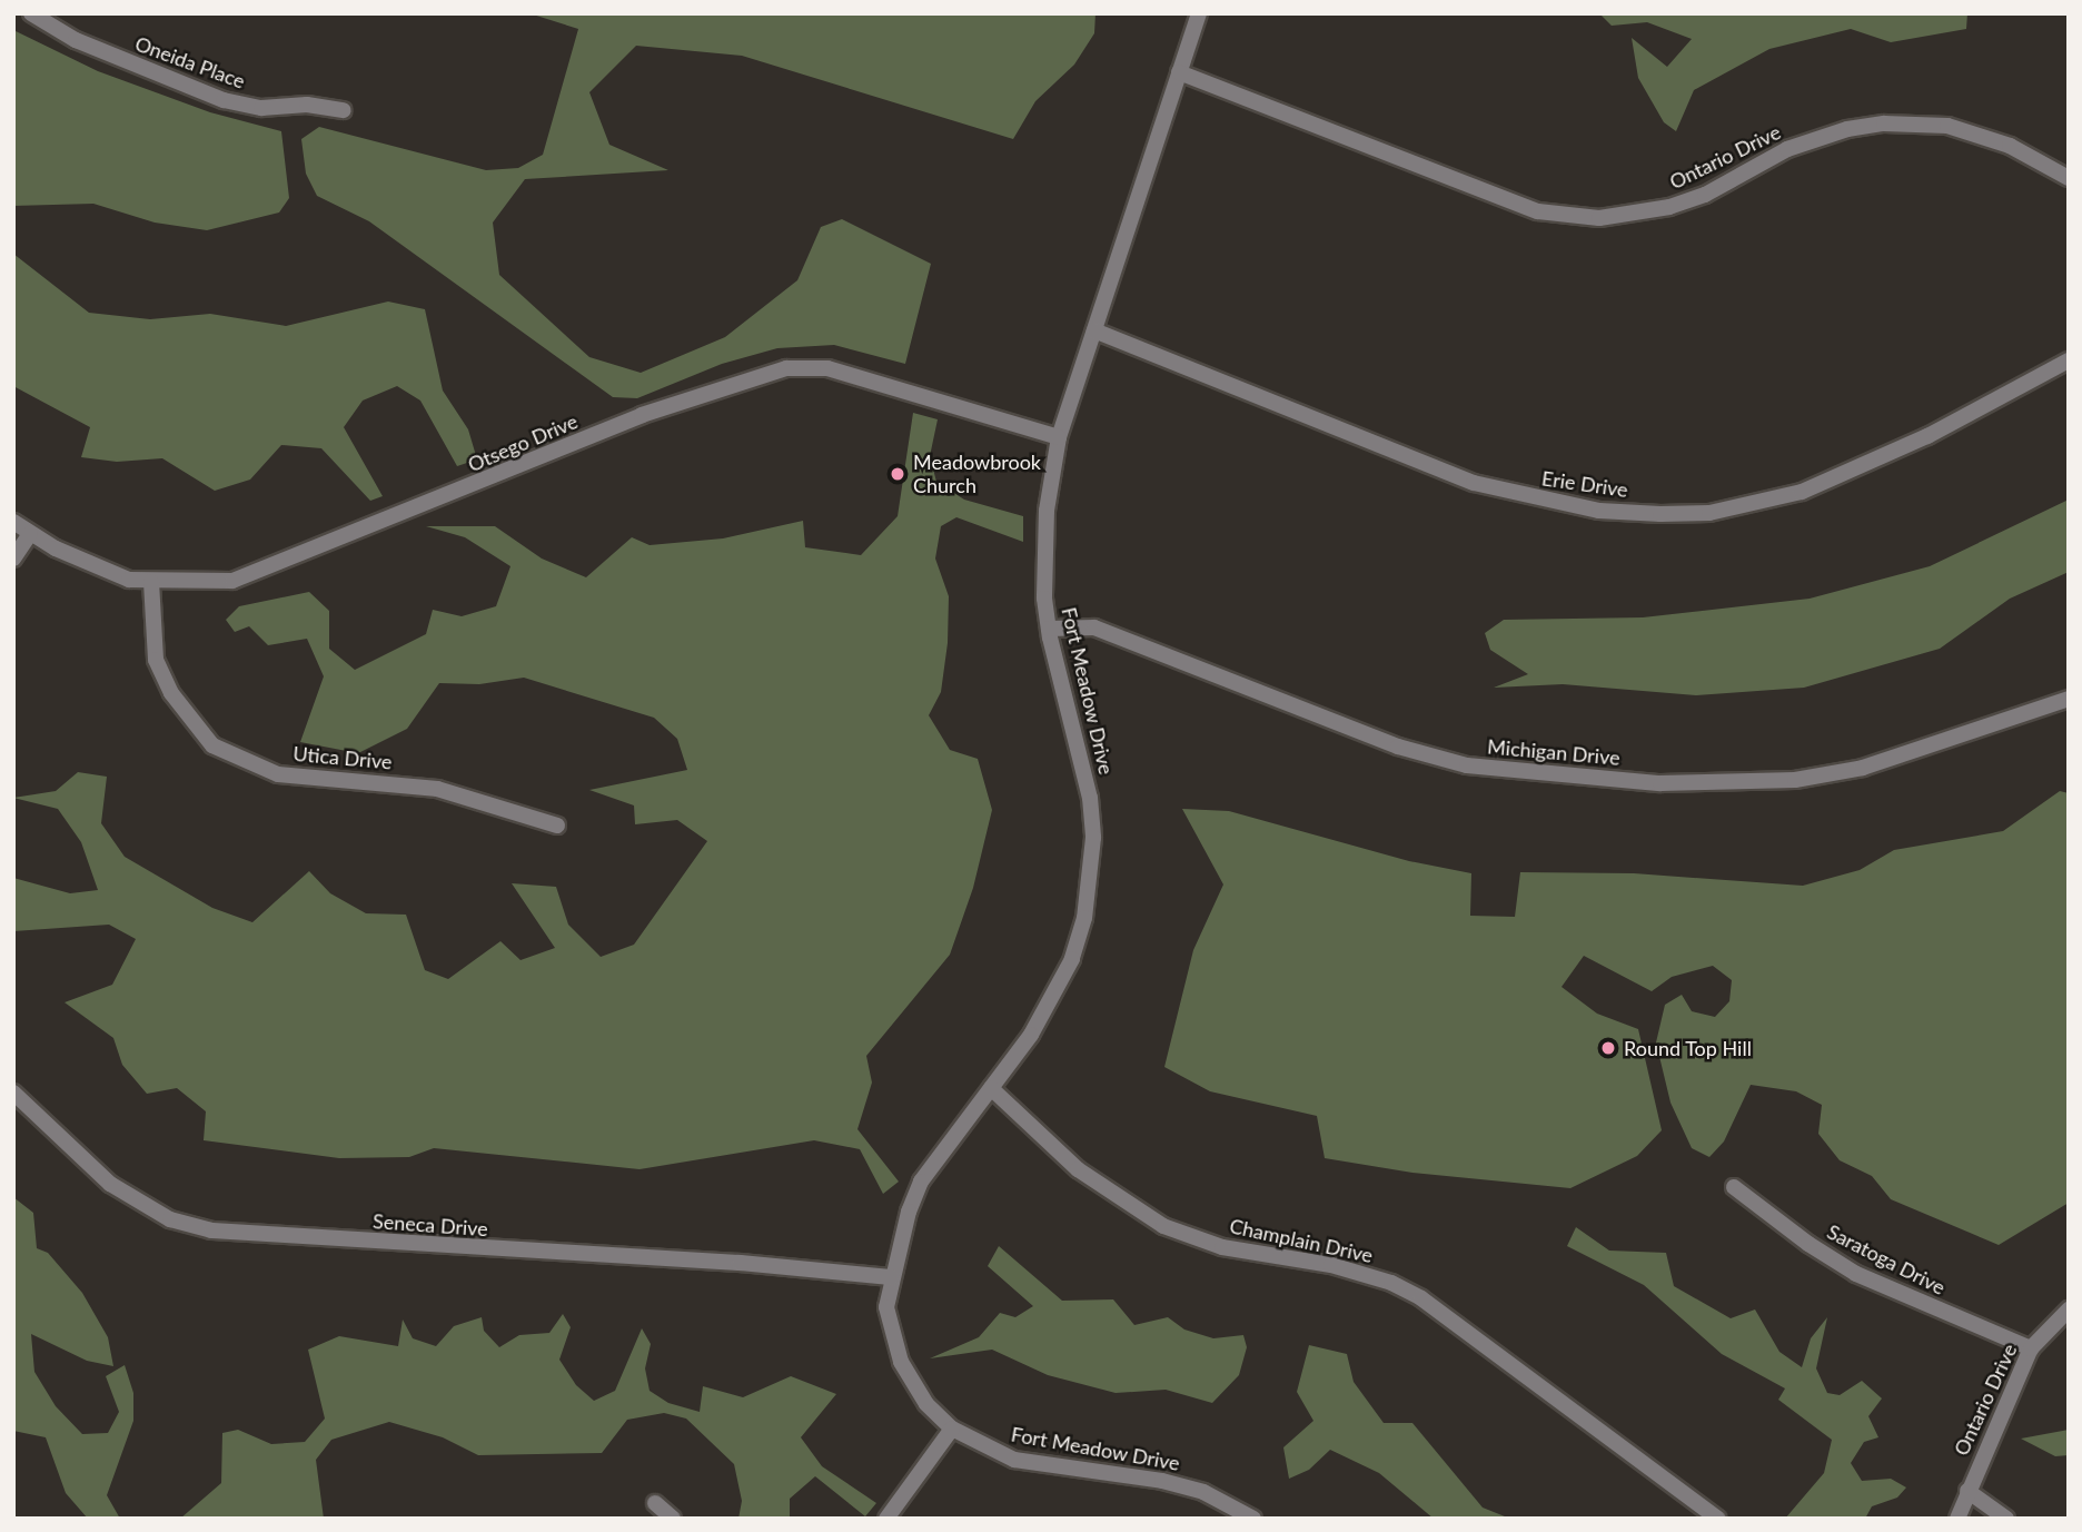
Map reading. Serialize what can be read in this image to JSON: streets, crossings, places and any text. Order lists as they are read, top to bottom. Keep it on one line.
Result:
{"streets":{"street":["Oneida Place","Ontario Drive","Otsego Drive","Erie Drive","Fort Meadow Drive","Michigan Drive","Utica Drive","Seneca Drive","Champlain Drive","Saratoga Drive"]},"crossings":[["Ontario Drive","Fort Meadow Drive"],["Ontario Drive","Saratoga Drive"],["Otsego Drive","Fort Meadow Drive"],["Otsego Drive","Utica Drive"],["Erie Drive","Fort Meadow Drive"],["Fort Meadow Drive","Michigan Drive"],["Fort Meadow Drive","Seneca Drive"],["Fort Meadow Drive","Champlain Drive"]],"places":["Meadowbrook Church","Round Top Hill"]}
